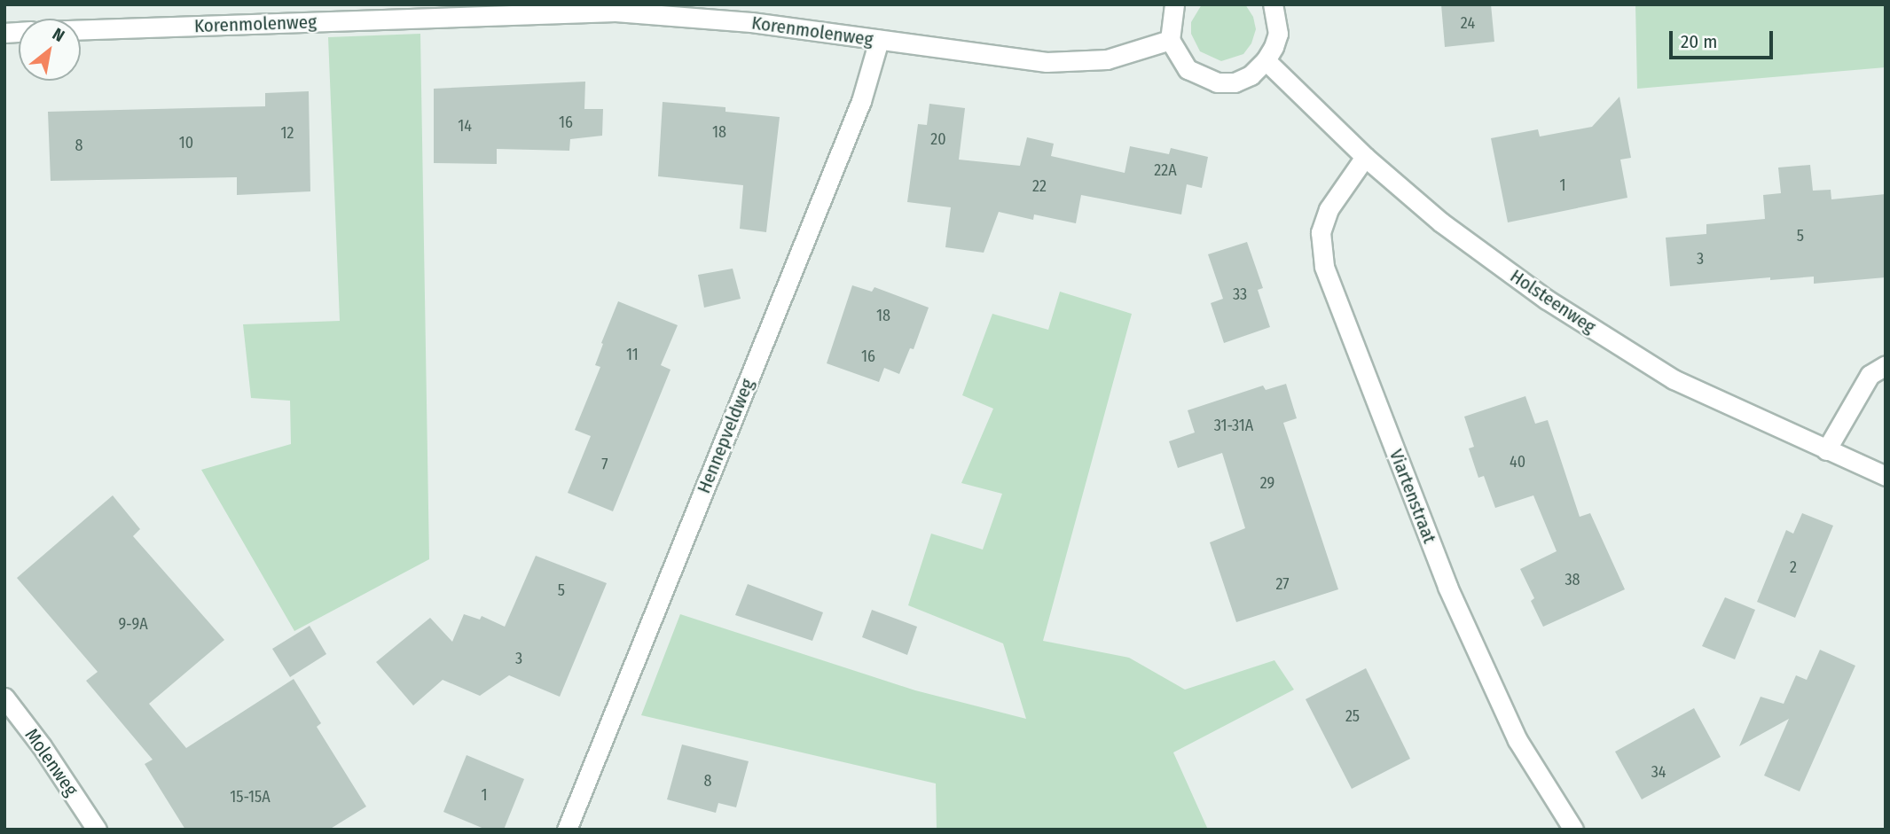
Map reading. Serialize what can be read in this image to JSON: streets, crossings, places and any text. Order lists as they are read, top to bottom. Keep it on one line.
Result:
{"streets":{"street":["Korenmolenweg","Holsteenweg","Hennepveldweg","Viartenstraat","Molenweg"]},"crossings":[["Korenmolenweg","Hennepveldweg"],["Holsteenweg","Viartenstraat"]],"house_numbers":["24","16","14","18","12","20","10","8","22A","1","22","5","3","33","18","11","16","31-31A","40","7","29","2","38","27","5","9-9A","3","25","34","8","1","15-15A"],"scale_bar":"20 m","north":"top right"}
